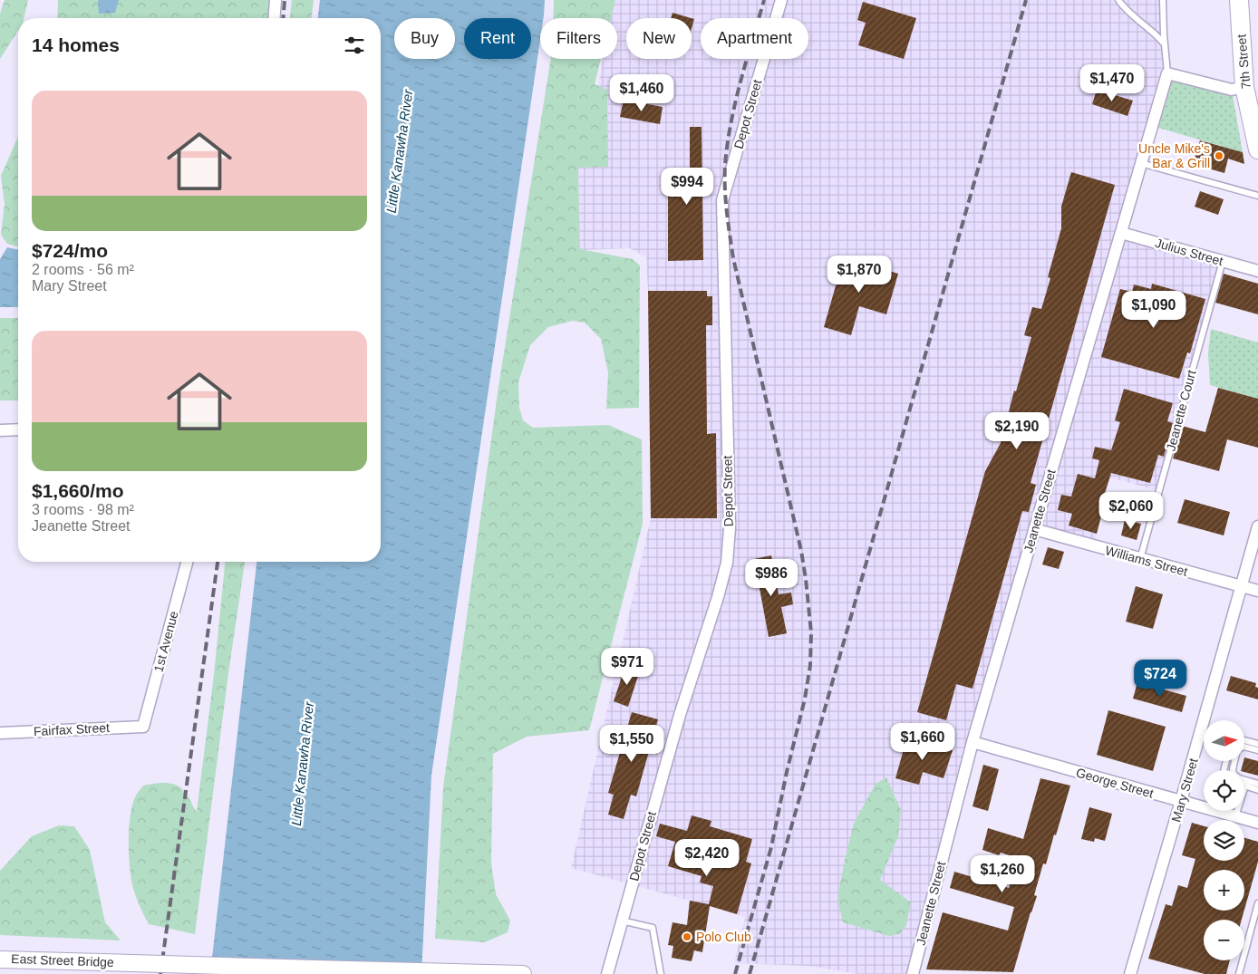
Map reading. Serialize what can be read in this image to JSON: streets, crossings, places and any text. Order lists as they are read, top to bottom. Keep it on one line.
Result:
{"streets":{"main road":["7th Street","East Street Bridge"],"street":["Depot Street","Julius Street","Jeanette Street","Williams Street","1st Avenue","Fairfax Street","George Street","Mary Street"],"lane":["Jeanette Court"]},"crossings":[["Julius Street","Jeanette Court"],["Julius Street","Jeanette Street"],["Jeanette Court","Williams Street"],["Jeanette Street","Williams Street"],["Jeanette Street","George Street"],["Williams Street","Mary Street"],["1st Avenue","Fairfax Street"],["George Street","Mary Street"]],"water":["Little Kanawha River"],"places":["Uncle Mike's Bar & Grill","Polo Club"],"north":"right","page":{"chip":["Buy","Rent","Filters","New","Apartment"],"heading":"14 homes","price":["$1,470","$1,460","$994","$1,870","$1,090","$2,190","$2,060","$986","$971","$724","$1,660","$1,550","$2,420","$1,260"],"list":[{"name":"$724/mo","note":"2 rooms · 56 m² · Mary Street"},{"name":"$1,660/mo","note":"3 rooms · 98 m² · Jeanette Street"}],"map_buttons":["+","−"]}}
